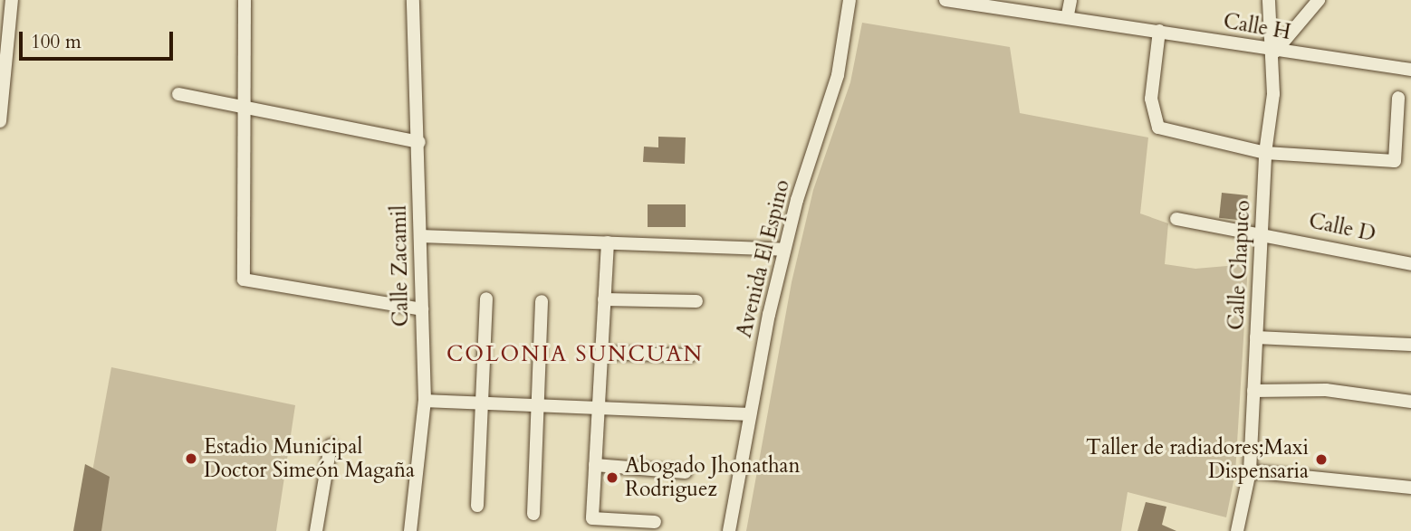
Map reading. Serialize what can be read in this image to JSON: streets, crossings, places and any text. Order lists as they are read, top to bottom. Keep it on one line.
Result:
{"streets":{"street":["Calle H","Calle D","Avenida El Espino","Calle Chapuco","Calle Zacamil"]},"crossings":[["Calle H","Calle Chapuco"],["Calle D","Calle Chapuco"]],"districts":["COLONIA SUNCUAN"],"places":["Estadio Municipal Doctor Simeón Magaña","Taller de radiadores;Maxi Dispensaria","Abogado Jhonathan Rodriguez"],"scale_bar":"100 m"}
